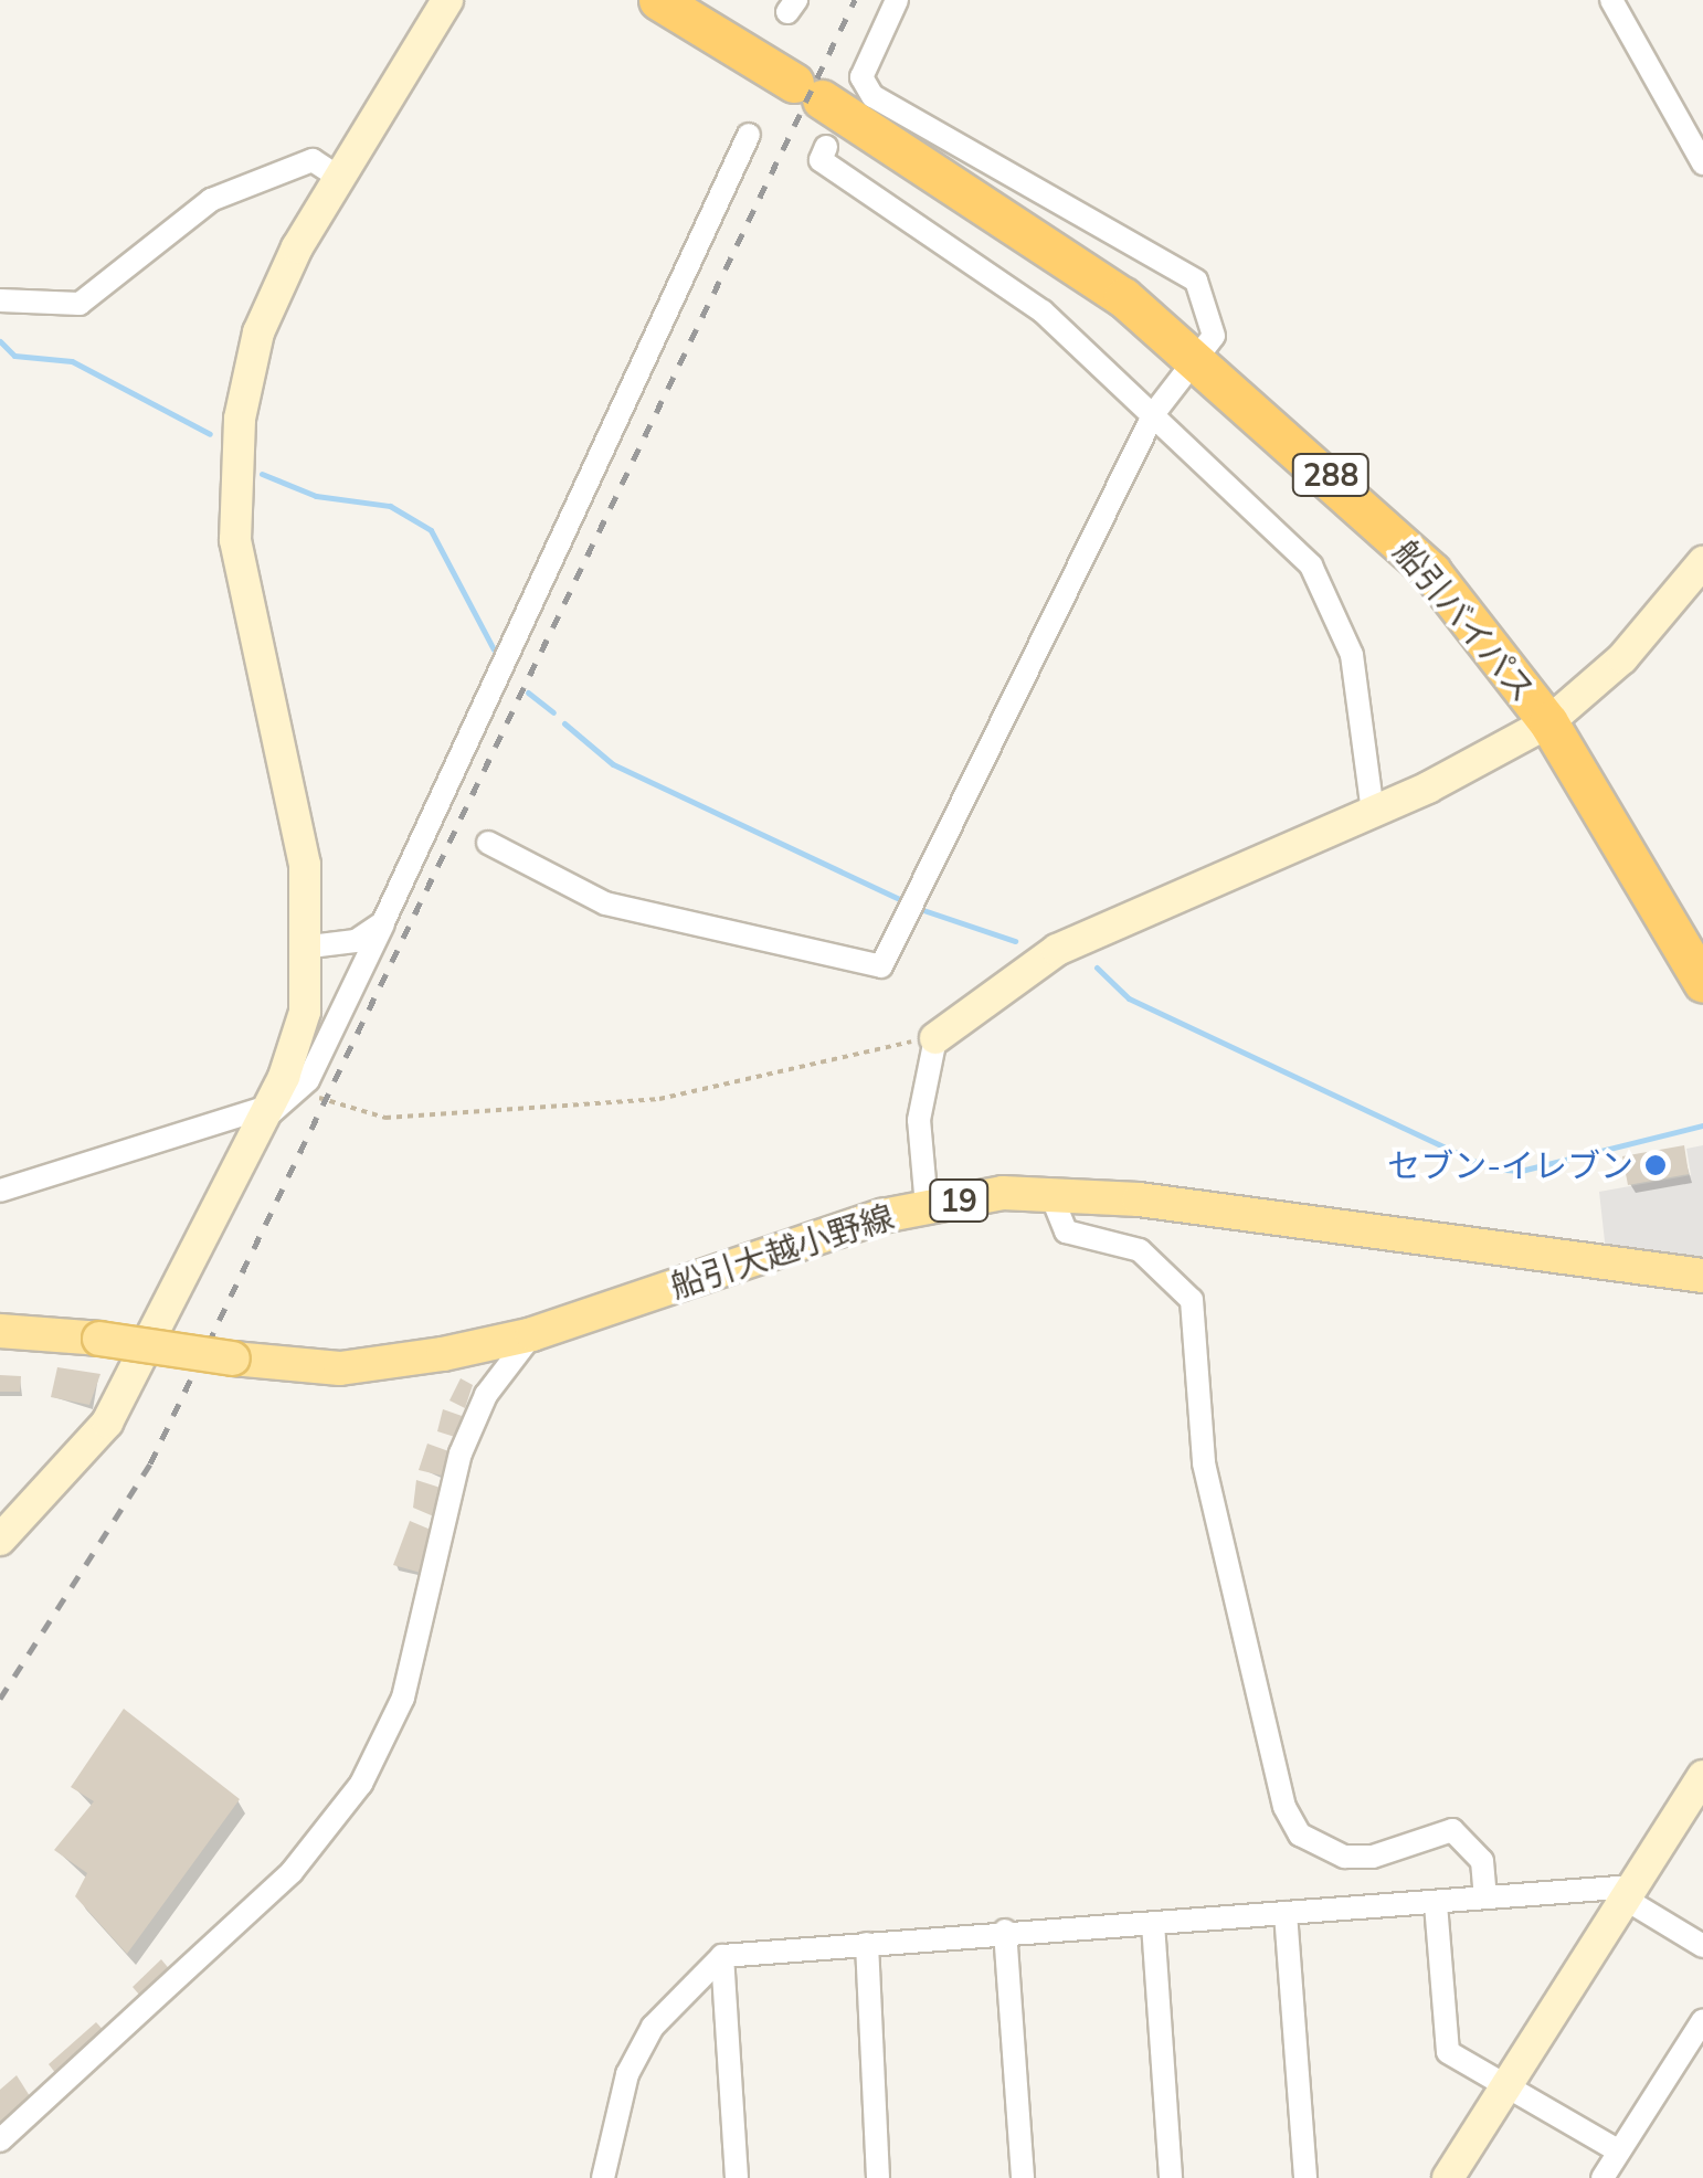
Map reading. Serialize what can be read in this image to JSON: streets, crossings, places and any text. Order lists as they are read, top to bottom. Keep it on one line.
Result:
{"streets":{"highway":["288","船引バイパス"],"main road":["19","船引大越小野線"]},"places":["セブン-イレブン"]}
